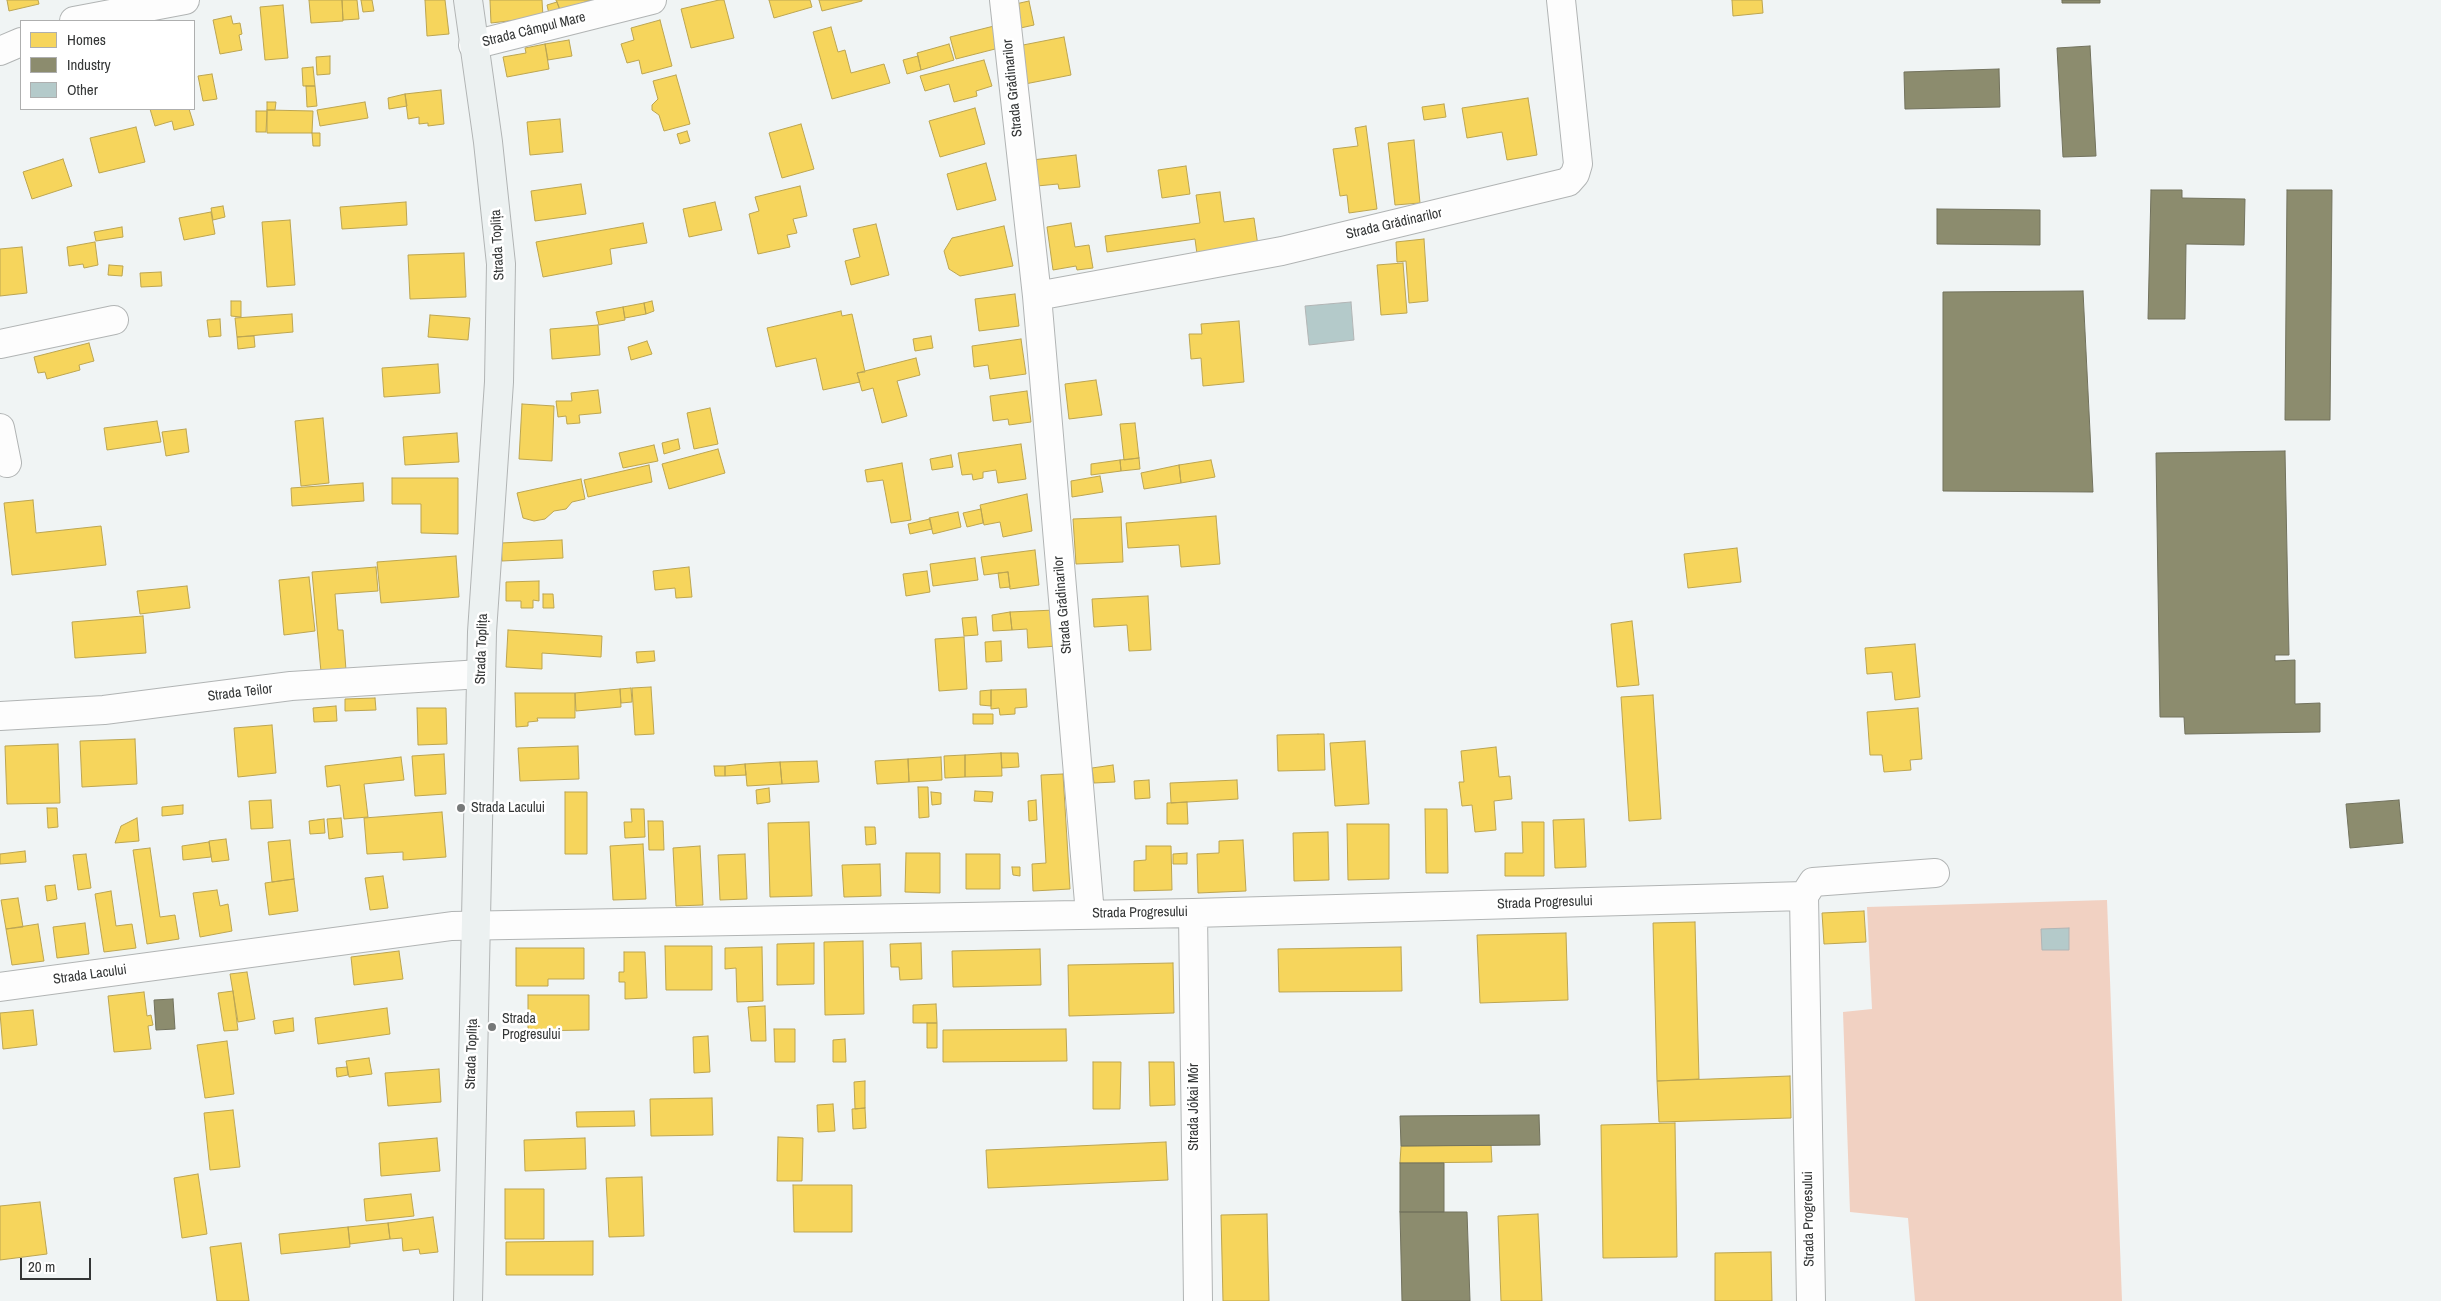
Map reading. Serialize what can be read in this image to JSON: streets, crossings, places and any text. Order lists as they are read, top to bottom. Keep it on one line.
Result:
{"streets":{"main road":["Strada Toplița"],"street":["Strada Câmpul Mare","Strada Grădinarilor","Strada Teilor","Strada Progresului","Strada Lacului","Strada Jókai Mór"]},"crossings":[["Strada Câmpul Mare","Strada Toplița"],["Strada Grădinarilor","Strada Progresului"],["Strada Toplița","Strada Teilor"],["Strada Toplița","Strada Progresului"],["Strada Toplița","Strada Lacului"],["Strada Progresului","Strada Lacului"],["Strada Progresului","Strada Jókai Mór"]],"places":["Strada Lacului","Strada Progresului"],"legend":["Homes","Industry","Other"],"scale_bar":"20 m"}
